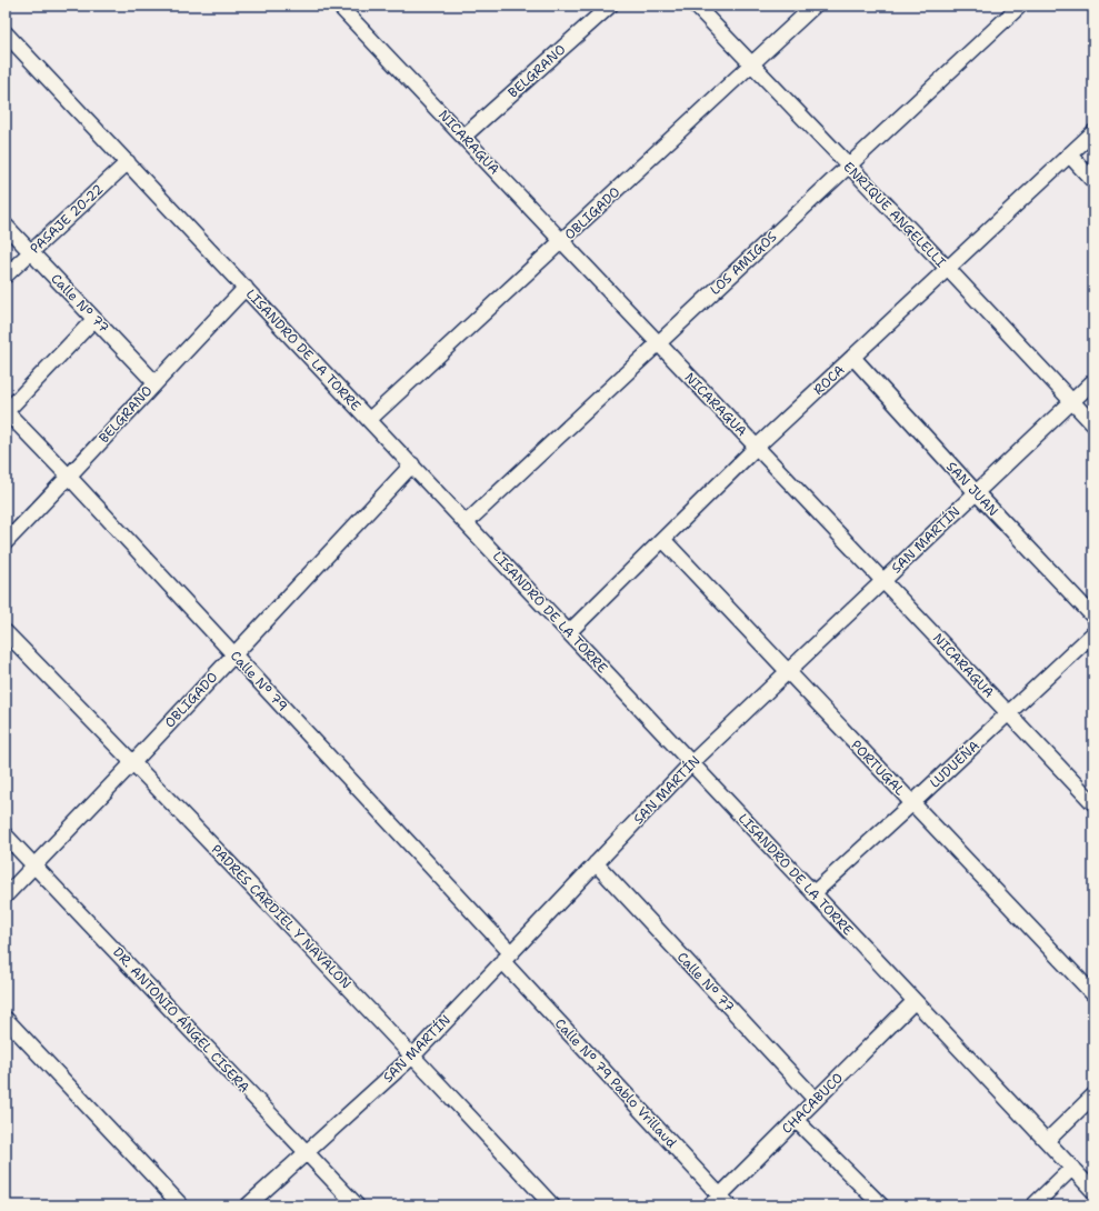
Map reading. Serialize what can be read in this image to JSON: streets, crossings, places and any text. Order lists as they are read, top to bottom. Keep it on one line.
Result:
{"streets":{"street":["BELGRANO","NICARAGUA","OBLIGADO","ENRIQUE ANGELELLI","PASAJE 20-22","LOS AMIGOS","Calle Nº 77","LISANDRO DE LA TORRE","ROCA","SAN JUAN","SAN MARTÍN","Calle Nº 79","LUDUEÑA","PORTUGAL","PADRES CARDIEL Y NAVALON","DR. ANTONIO ÁNGEL CISERA","Calle Nº 79 Pablo Vrillaud","CHACABUCO"]},"crossings":[["BELGRANO","NICARAGUA"],["BELGRANO","Calle Nº 77"],["BELGRANO","LISANDRO DE LA TORRE"],["BELGRANO","Calle Nº 79"],["NICARAGUA","OBLIGADO"],["NICARAGUA","LOS AMIGOS"],["NICARAGUA","ROCA"],["NICARAGUA","SAN MARTÍN"],["NICARAGUA","LUDUEÑA"],["OBLIGADO","ENRIQUE ANGELELLI"],["OBLIGADO","LISANDRO DE LA TORRE"],["OBLIGADO","Calle Nº 79"],["OBLIGADO","PADRES CARDIEL Y NAVALON"],["OBLIGADO","DR. ANTONIO ÁNGEL CISERA"],["ENRIQUE ANGELELLI","LOS AMIGOS"],["ENRIQUE ANGELELLI","ROCA"],["ENRIQUE ANGELELLI","SAN MARTÍN"],["PASAJE 20-22","Calle Nº 77"],["PASAJE 20-22","LISANDRO DE LA TORRE"],["LOS AMIGOS","LISANDRO DE LA TORRE"],["Calle Nº 77","SAN MARTÍN"],["Calle Nº 77","CHACABUCO"],["LISANDRO DE LA TORRE","ROCA"],["LISANDRO DE LA TORRE","SAN MARTÍN"],["LISANDRO DE LA TORRE","LUDUEÑA"],["LISANDRO DE LA TORRE","CHACABUCO"],["ROCA","SAN JUAN"],["ROCA","PORTUGAL"],["SAN JUAN","SAN MARTÍN"],["SAN MARTÍN","Calle Nº 79"],["SAN MARTÍN","PORTUGAL"],["SAN MARTÍN","PADRES CARDIEL Y NAVALON"],["SAN MARTÍN","DR. ANTONIO ÁNGEL CISERA"],["SAN MARTÍN","Calle Nº 79 Pablo Vrillaud"],["Calle Nº 79","Calle Nº 79 Pablo Vrillaud"],["LUDUEÑA","PORTUGAL"],["Calle Nº 79 Pablo Vrillaud","CHACABUCO"]]}
